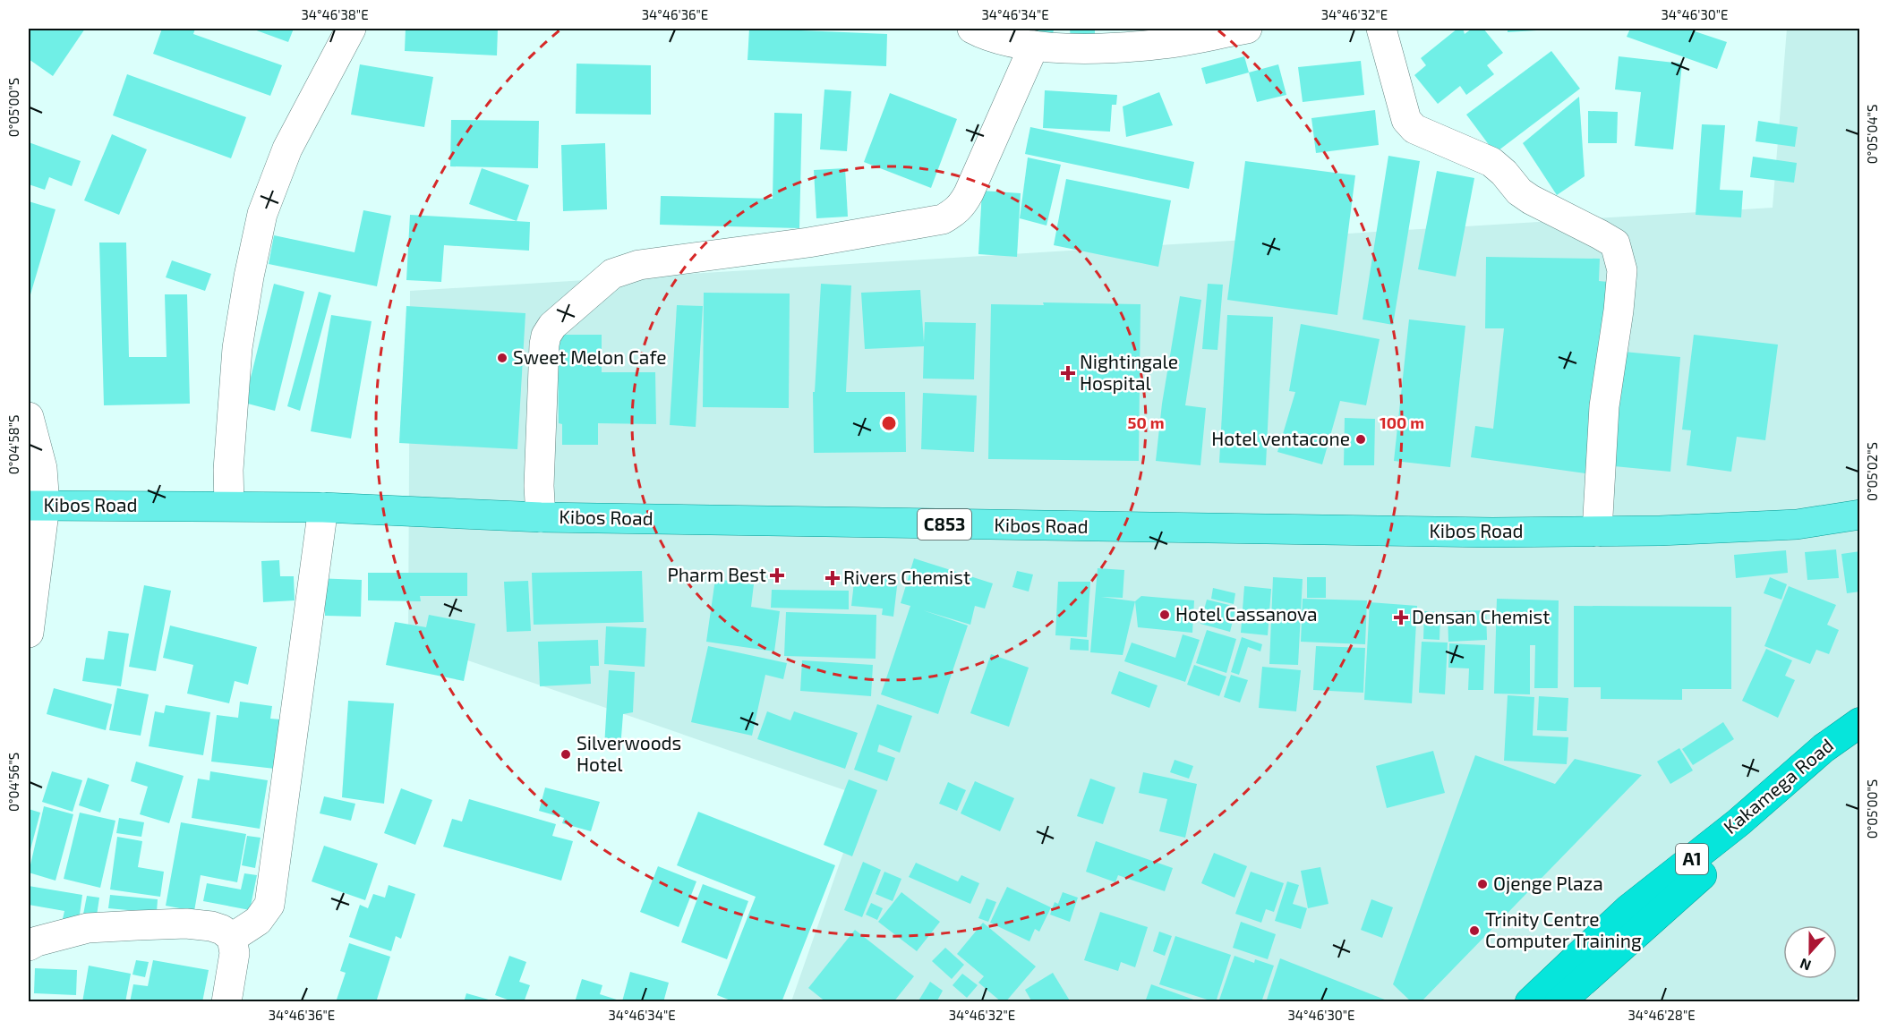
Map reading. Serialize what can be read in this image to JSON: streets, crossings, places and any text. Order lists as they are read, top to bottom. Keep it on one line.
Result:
{"streets":{"highway":["Kakamega Road","A1"],"main road":["Kibos Road","C853"]},"places":{"other":["Sweet Melon Cafe","Hotel ventacone","Hotel Cassanova","Silverwoods Hotel","Ojenge Plaza","Trinity Centre Computer Training"],"health":["Nightingale Hospital","Pharm Best","Rivers Chemist","Densan Chemist"]},"north":"bottom","coordinates":["34°46'38\"E","34°46'36\"E","34°46'34\"E","34°46'32\"E","34°46'30\"E","0°05'00\"S","0°05'04\"S","0°04'58\"S","0°05'02\"S","0°04'56\"S","34°46'28\"E"],"rings":["50 m","100 m"]}
